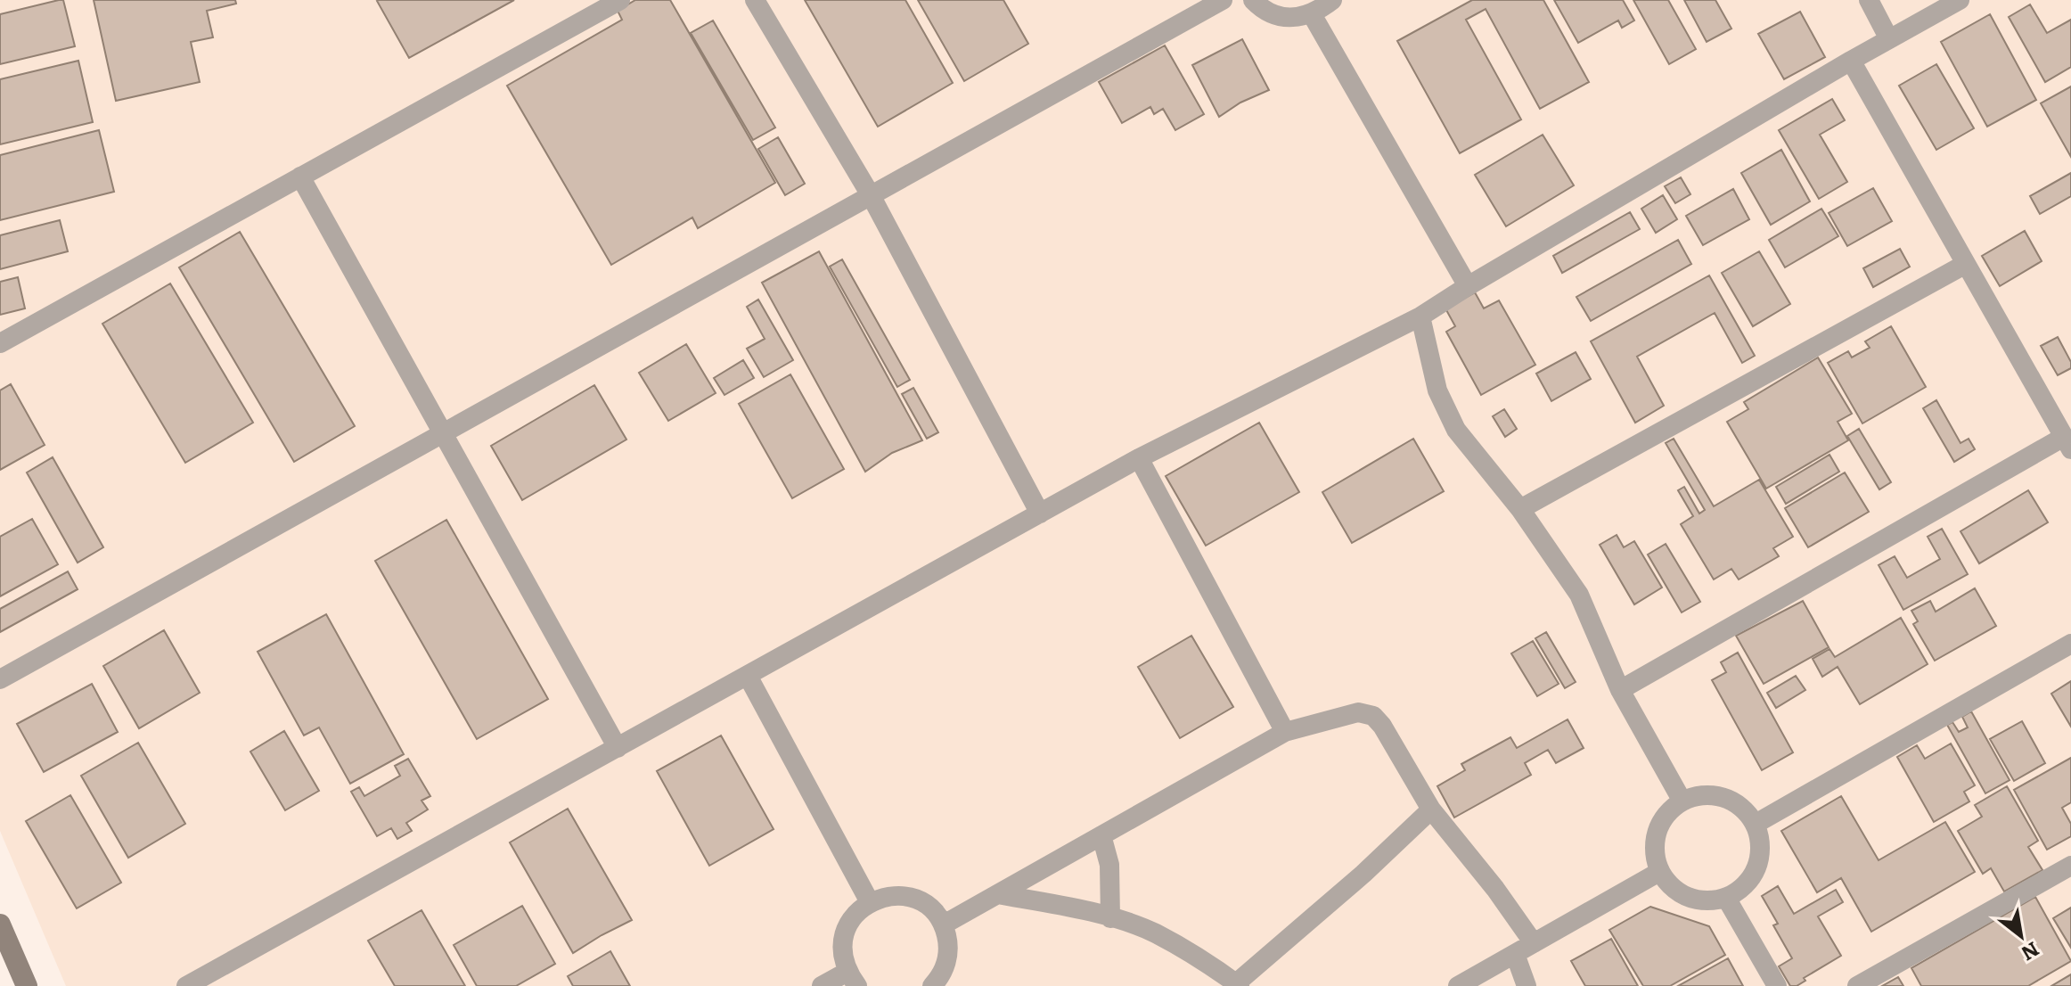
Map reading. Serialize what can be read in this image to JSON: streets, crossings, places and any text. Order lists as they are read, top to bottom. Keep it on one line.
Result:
{"north":"bottom right"}
